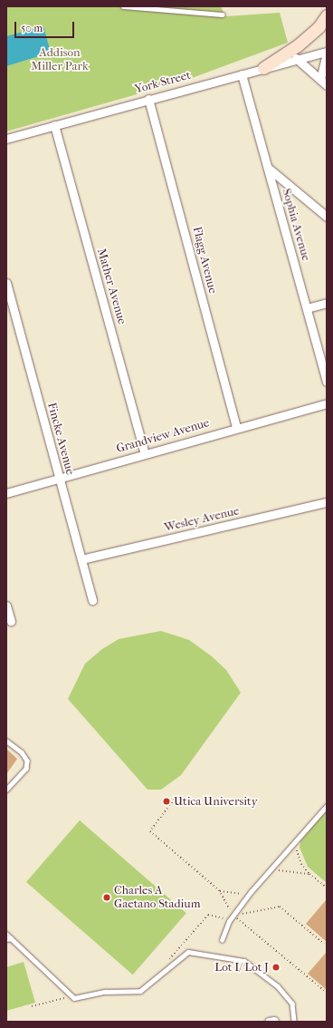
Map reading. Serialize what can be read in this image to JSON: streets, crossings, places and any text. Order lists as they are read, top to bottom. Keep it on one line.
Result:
{"streets":{"street":["York Street","Sophia Avenue","Flagg Avenue","Mather Avenue","Grandview Avenue","Fincke Avenue","Wesley Avenue"]},"crossings":[["York Street","Sophia Avenue"],["York Street","Flagg Avenue"],["York Street","Mather Avenue"],["Flagg Avenue","Grandview Avenue"],["Mather Avenue","Grandview Avenue"],["Grandview Avenue","Fincke Avenue"],["Fincke Avenue","Wesley Avenue"]],"parks":["Addison Miller Park"],"places":["Utica University","Charles A Gaetano Stadium","Lot I/ Lot J"],"scale_bar":"50 m"}
